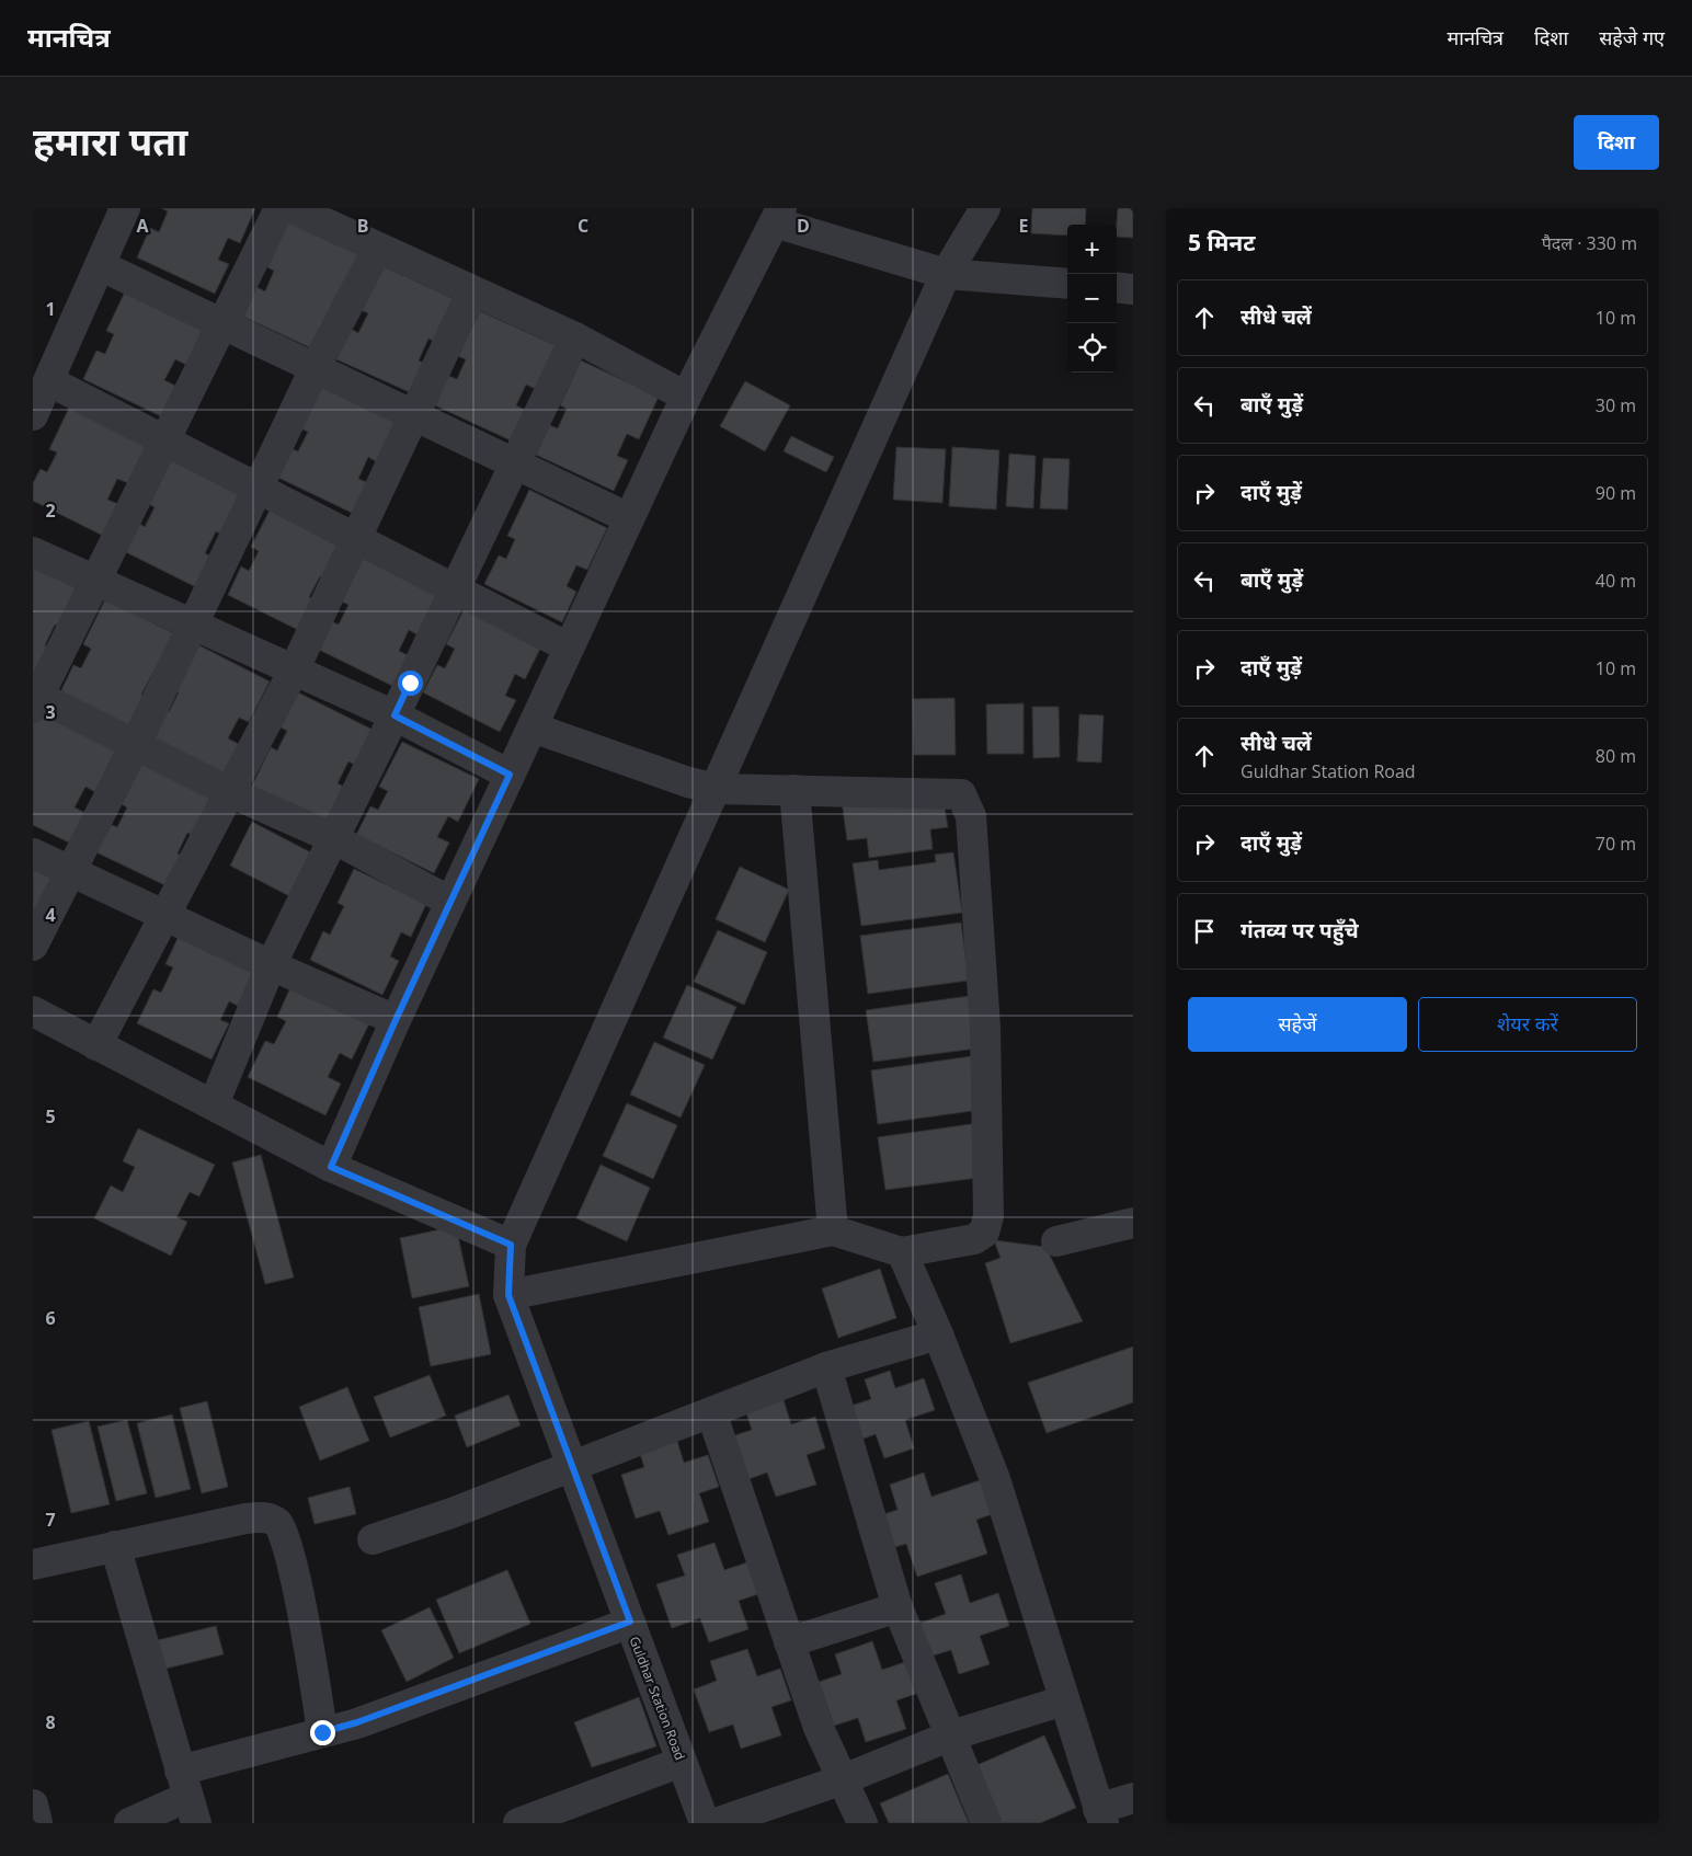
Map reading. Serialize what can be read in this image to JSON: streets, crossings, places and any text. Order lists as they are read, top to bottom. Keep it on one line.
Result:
{"streets":{"street":["Guldhar Station Road"]},"page":{"header":"मानचित्र","nav":["मानचित्र","दिशा","सहेजे गए"],"title":"हमारा पता","buttons":["दिशा",["सहेजें","शेयर करें"]],"heading":["5 मिनट","पैदल · 330 m"],"map_buttons":["+","−"],"list":[["सीधे चलें","10 m"],["बाएँ मुड़ें","30 m"],["दाएँ मुड़ें","90 m"],["बाएँ मुड़ें","40 m"],["दाएँ मुड़ें","10 m"],["सीधे चलें","Guldhar Station Road","80 m"],["दाएँ मुड़ें","70 m"],"गंतव्य पर पहुँचे"]},"grid":{"columns":["A","B","C","D","E"],"rows":["1","2","3","4","5","6","7","8"]}}
